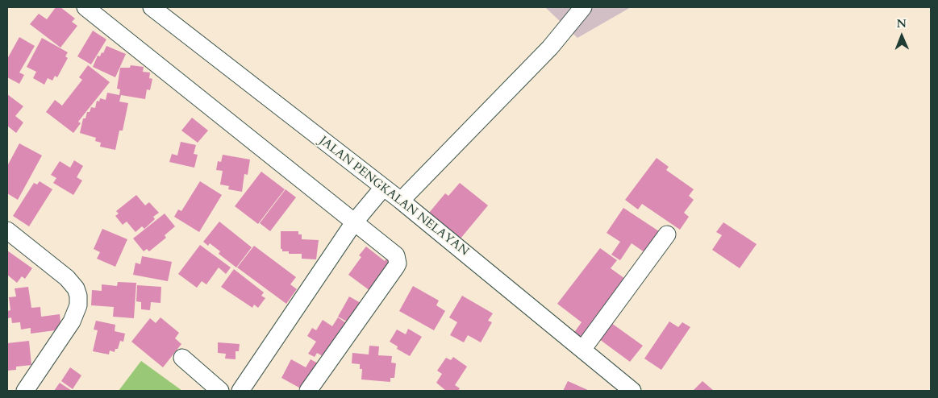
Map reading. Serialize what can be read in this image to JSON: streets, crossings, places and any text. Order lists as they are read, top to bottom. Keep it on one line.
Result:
{"streets":{"street":["JALAN PENGKALAN NELAYAN"]},"north":"top"}
